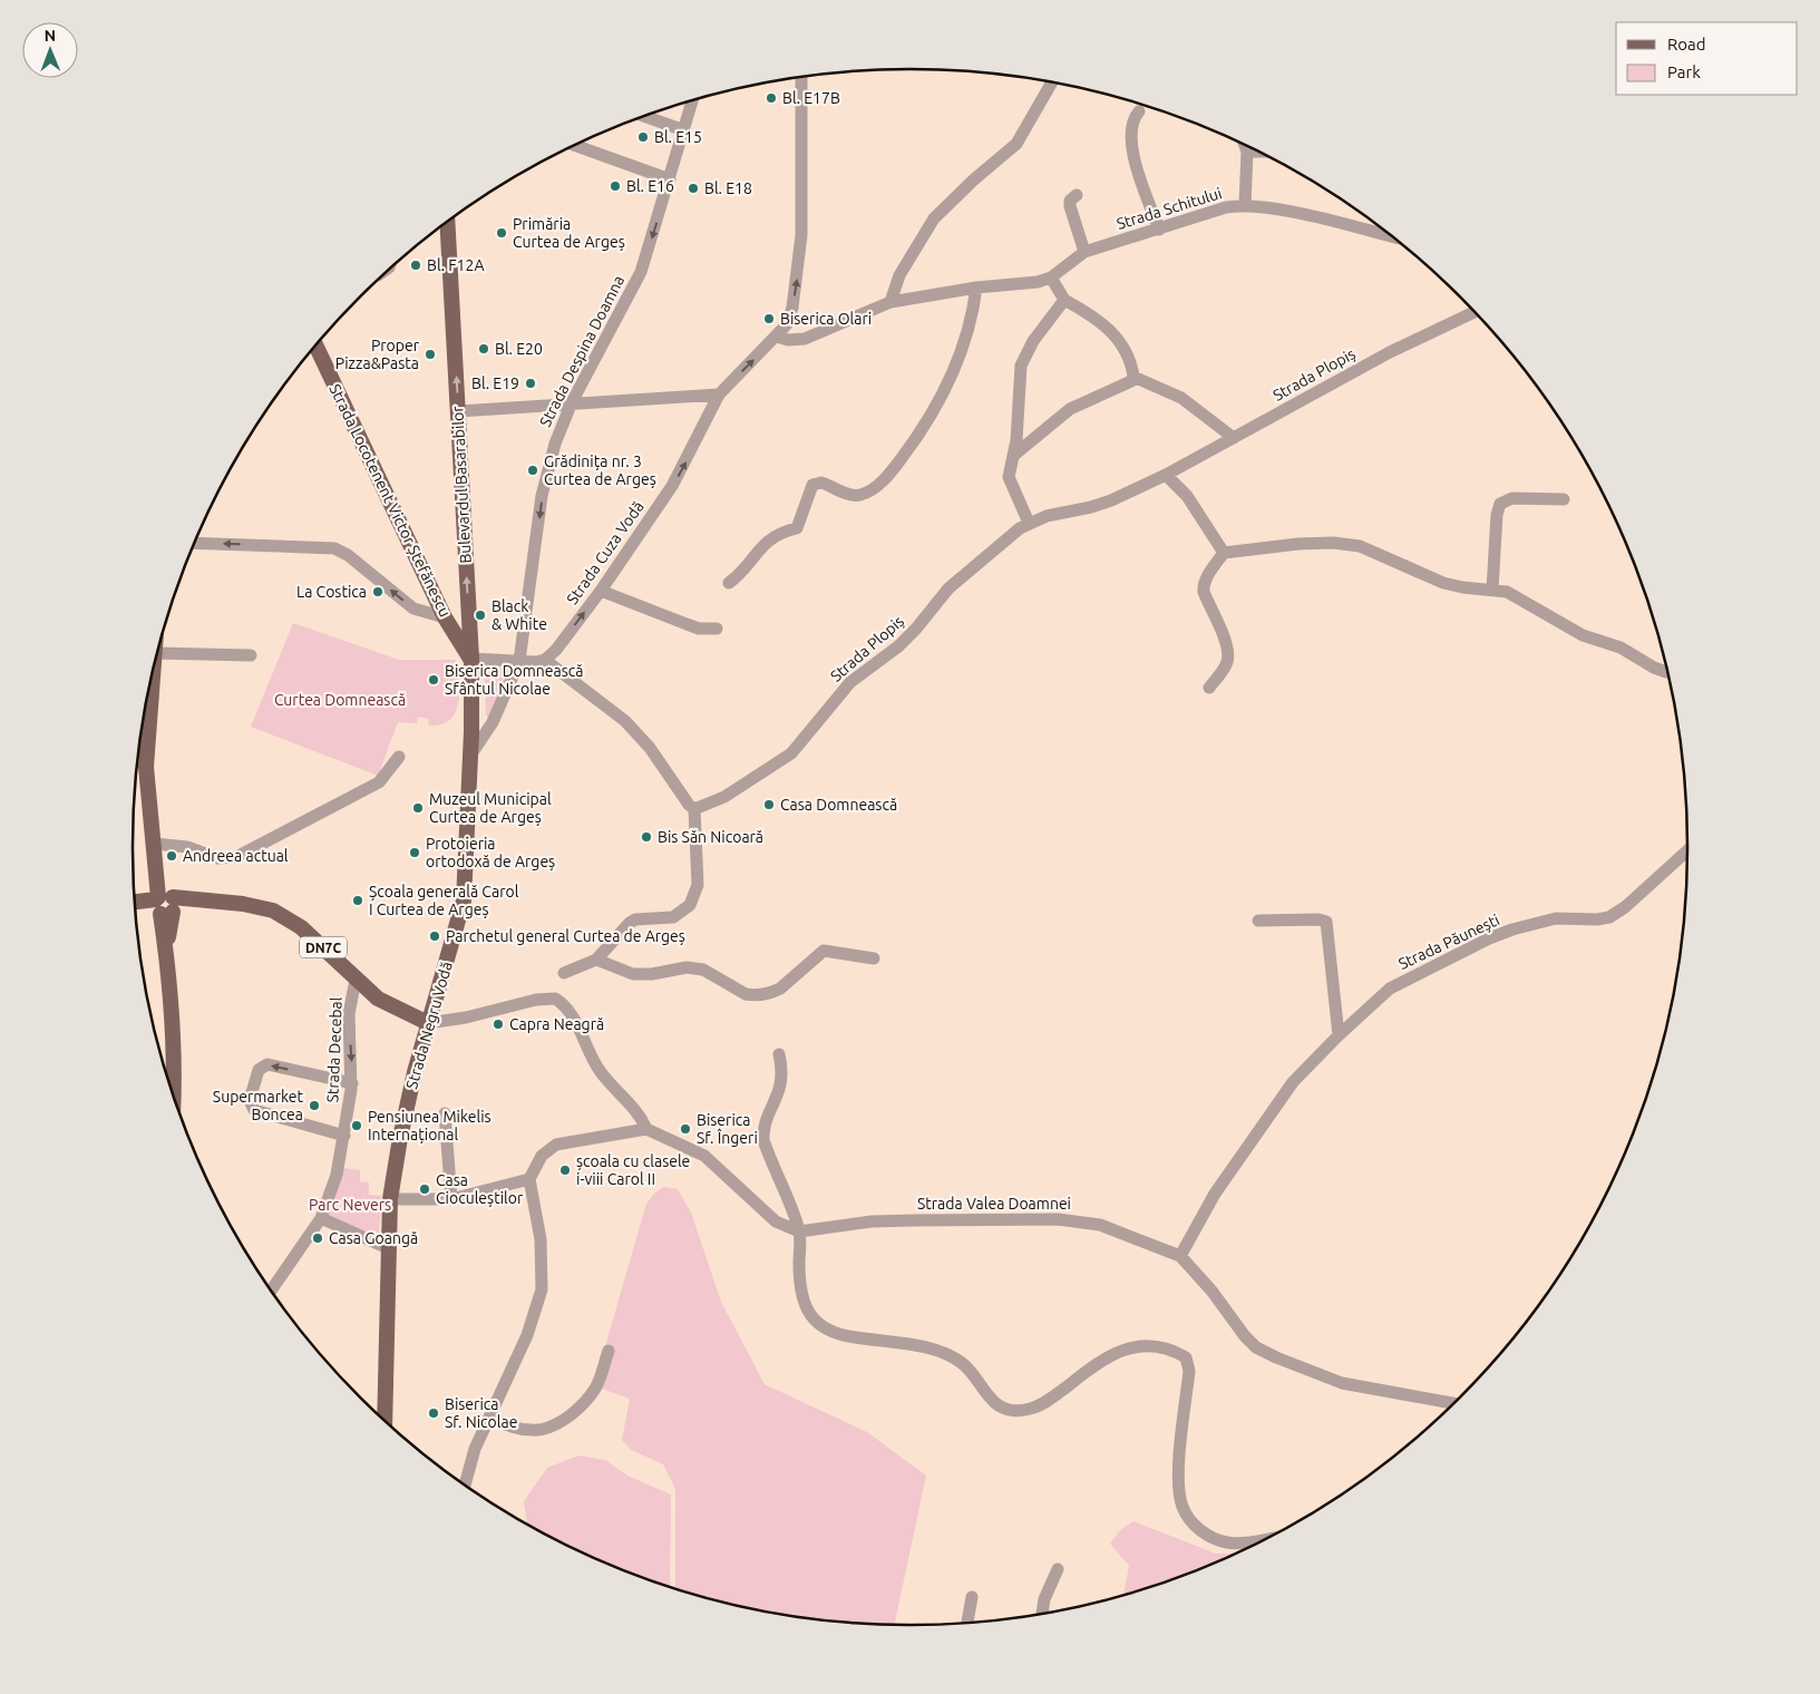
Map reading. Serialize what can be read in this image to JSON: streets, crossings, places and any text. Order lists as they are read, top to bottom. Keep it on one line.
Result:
{"streets":{"main road":["Bulevardul Basarabilor","Strada Locotenent Victor Ștefănescu","DN7C","Strada Negru Vodă"],"street":["Strada Schitului","Strada Despina Doamna","Strada Plopiș","Strada Cuza Vodă","Strada Păunești","Strada Decebal","Strada Valea Doamnei"]},"crossings":[["Strada Schitului","Strada Cuza Vodă"],["Strada Despina Doamna","Bulevardul Basarabilor"],["Strada Despina Doamna","Strada Negru Vodă"],["Bulevardul Basarabilor","Strada Locotenent Victor Ștefănescu"],["Bulevardul Basarabilor","Strada Negru Vodă"],["Strada Păunești","Strada Valea Doamnei"],["DN7C","Strada Negru Vodă"],["DN7C","Strada Decebal"]],"one_way":["Strada Despina Doamna","Bulevardul Basarabilor","Strada Cuza Vodă"],"parks":["Curtea Domnească","Parc Nevers"],"places":["Bl. E17B","Bl. E15","Bl. E16","Bl. E18","Primăria Curtea de Argeș","Bl. F12A","Biserica Olari","Bl. E20","Proper Pizza&Pasta","Bl. E19","Grădinița nr. 3 Curtea de Argeș","La Costica","Black & White","Biserica Domnească Sfântul Nicolae","Casa Domnească","Muzeul Municipal Curtea de Argeș","Bis Săn Nicoară","Protoieria ortodoxă de Argeș","Andreea actual","Școala generală Carol I Curtea de Argeș","Parchetul general Curtea de Argeș","Capra Neagră","Supermarket Boncea","Pensiunea Mikelis Internațional","Biserica Sf. Îngeri","școala cu clasele i-viii Carol II","Casa Cioculeștilor","Casa Goangă","Biserica Sf. Nicolae"],"legend":["Road","Park"],"north":"top"}
